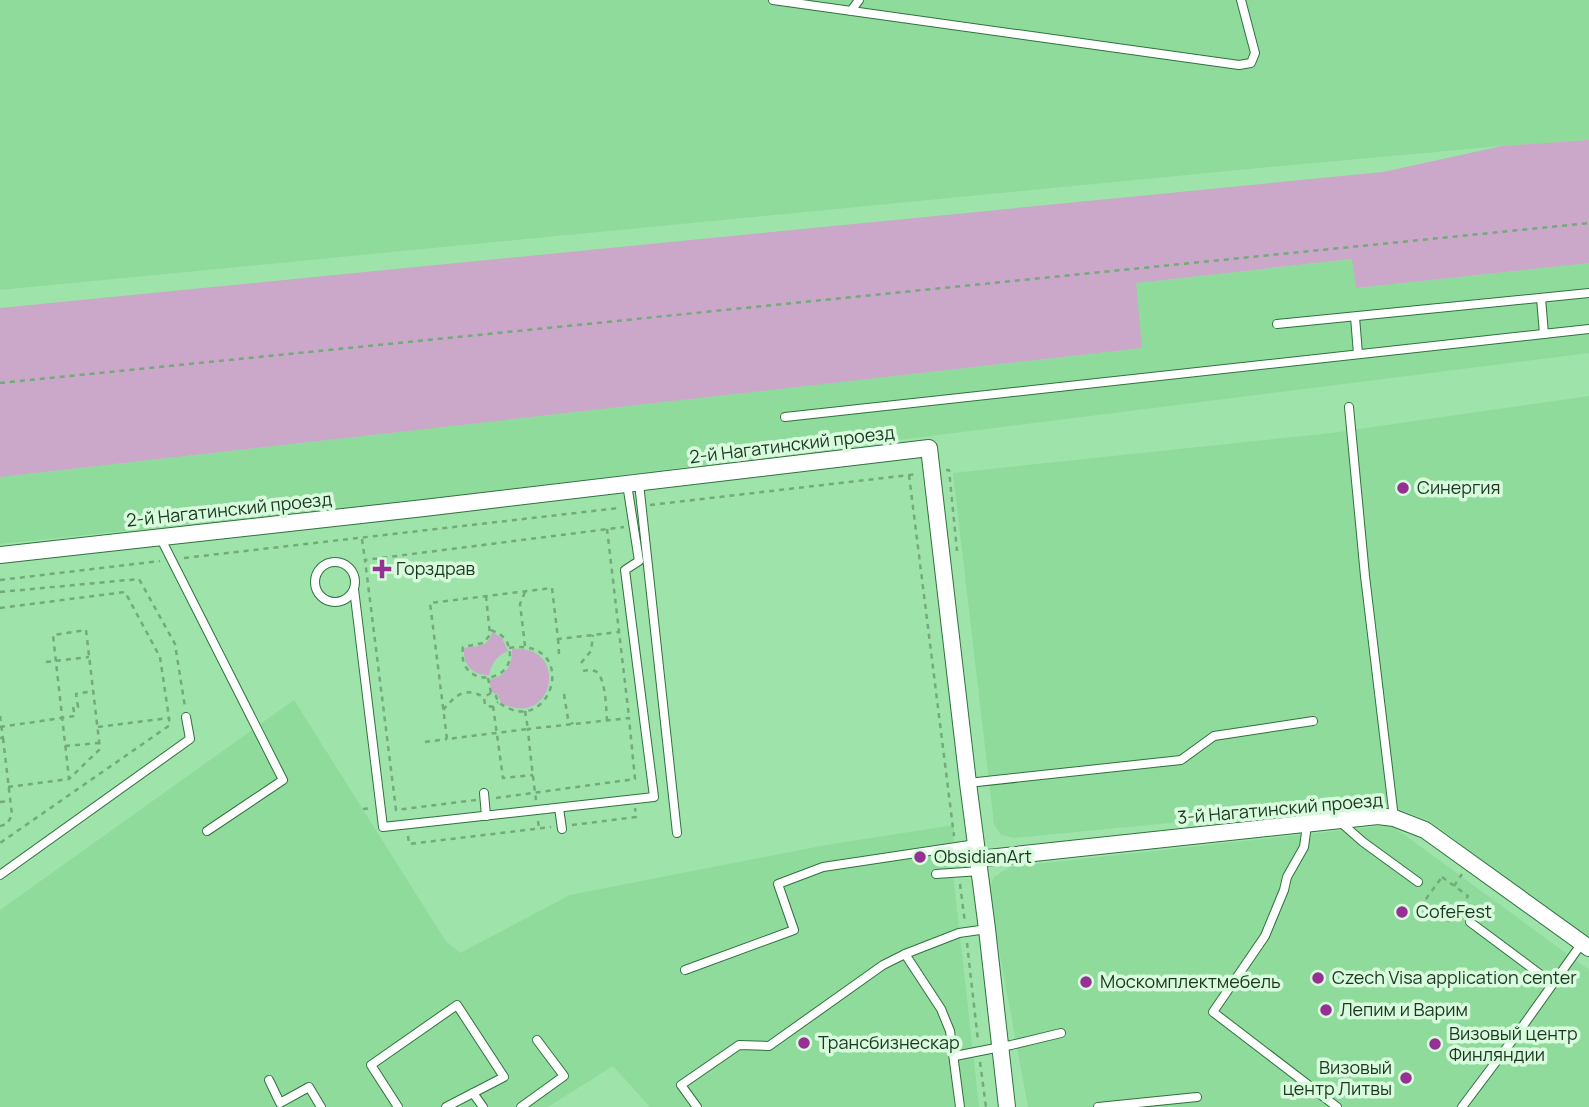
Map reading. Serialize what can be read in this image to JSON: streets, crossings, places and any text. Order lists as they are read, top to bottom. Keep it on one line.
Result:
{"streets":{"street":["2-й Нагатинский проезд","3-й Нагатинский проезд"]},"crossings":[["2-й Нагатинский проезд","3-й Нагатинский проезд"]],"places":{"other":["Синергия","ObsidianArt","CofeFest","Czech Visa application center","Москомплектмебель","Лепим и Варим","Трансбизнескар","Визовый центр Финляндии","Визовый центр Литвы"],"health":["Горздрав"]}}
